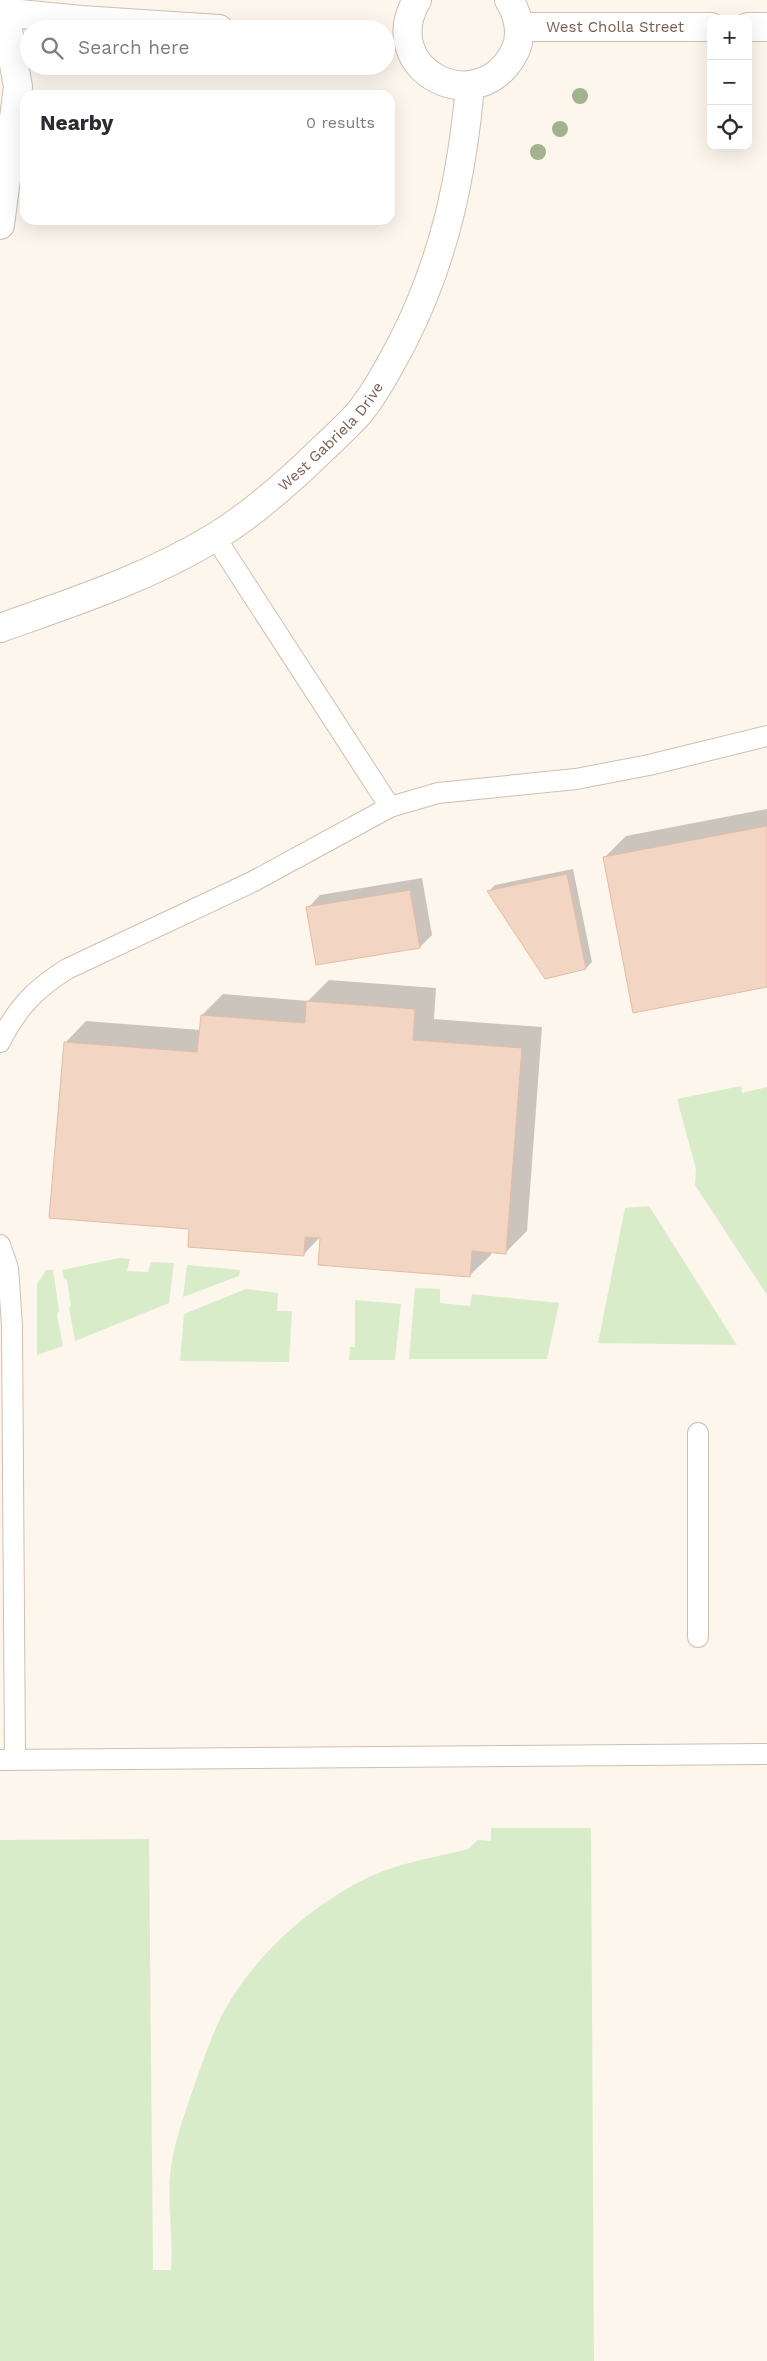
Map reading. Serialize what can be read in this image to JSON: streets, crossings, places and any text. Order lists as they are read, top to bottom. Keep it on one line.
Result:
{"streets":{"street":["West Cholla Street","West Gabriela Drive"]},"page":{"map_buttons":["+","−"],"search":"Search here","heading":["Nearby","0 results"]}}
